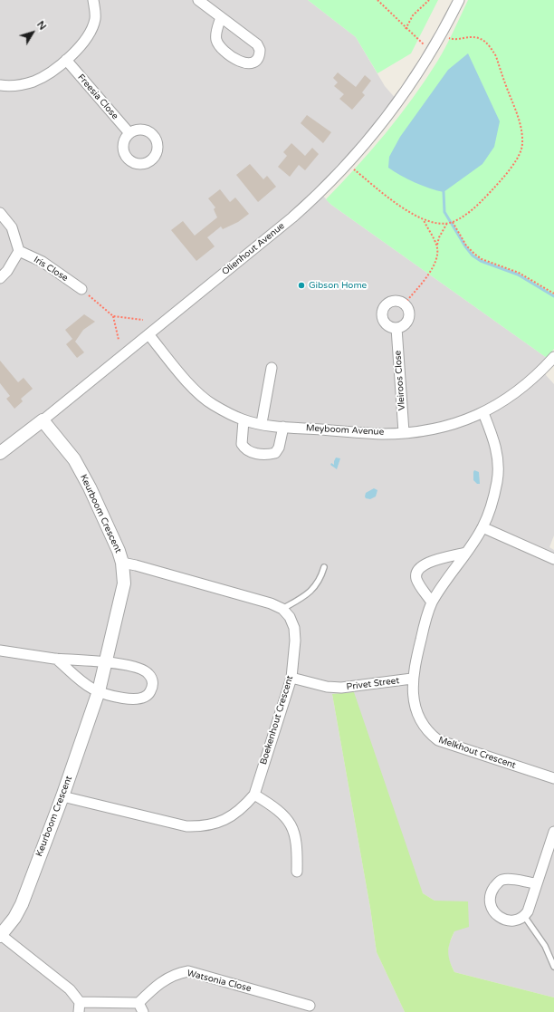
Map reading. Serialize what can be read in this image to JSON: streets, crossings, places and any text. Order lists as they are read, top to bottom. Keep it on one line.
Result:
{"streets":{"street":["Freesia Close","Olienhout Avenue","Iris Close","Vleiroos Close","Meyboom Avenue","Keurboom Crescent","Privet Street","Boekenhout Crescent","Melkhout Crescent","Watsonia Close"]},"crossings":[["Olienhout Avenue","Meyboom Avenue"],["Olienhout Avenue","Keurboom Crescent"],["Vleiroos Close","Meyboom Avenue"],["Meyboom Avenue","Melkhout Crescent"],["Keurboom Crescent","Boekenhout Crescent"],["Privet Street","Boekenhout Crescent"],["Privet Street","Melkhout Crescent"]],"places":["Gibson Home"],"north":"top right"}
